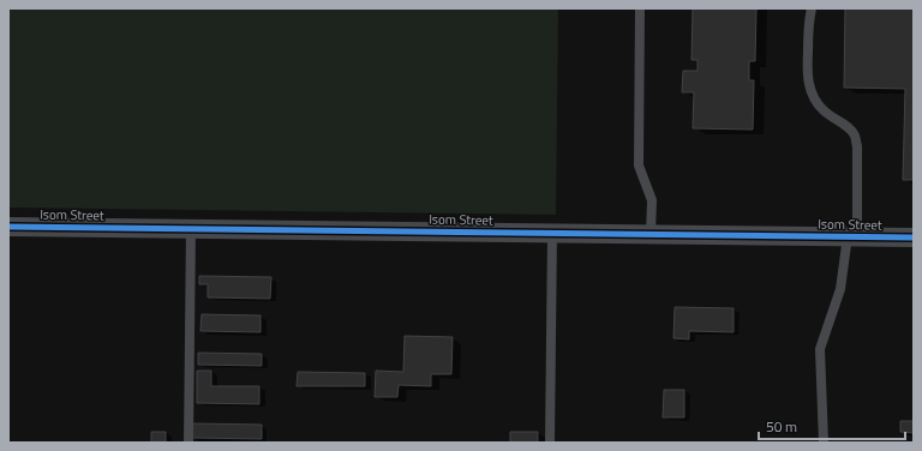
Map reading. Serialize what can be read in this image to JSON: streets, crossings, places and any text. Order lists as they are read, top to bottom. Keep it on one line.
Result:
{"streets":{"street":["Isom Street"]},"scale_bar":"50 m"}
